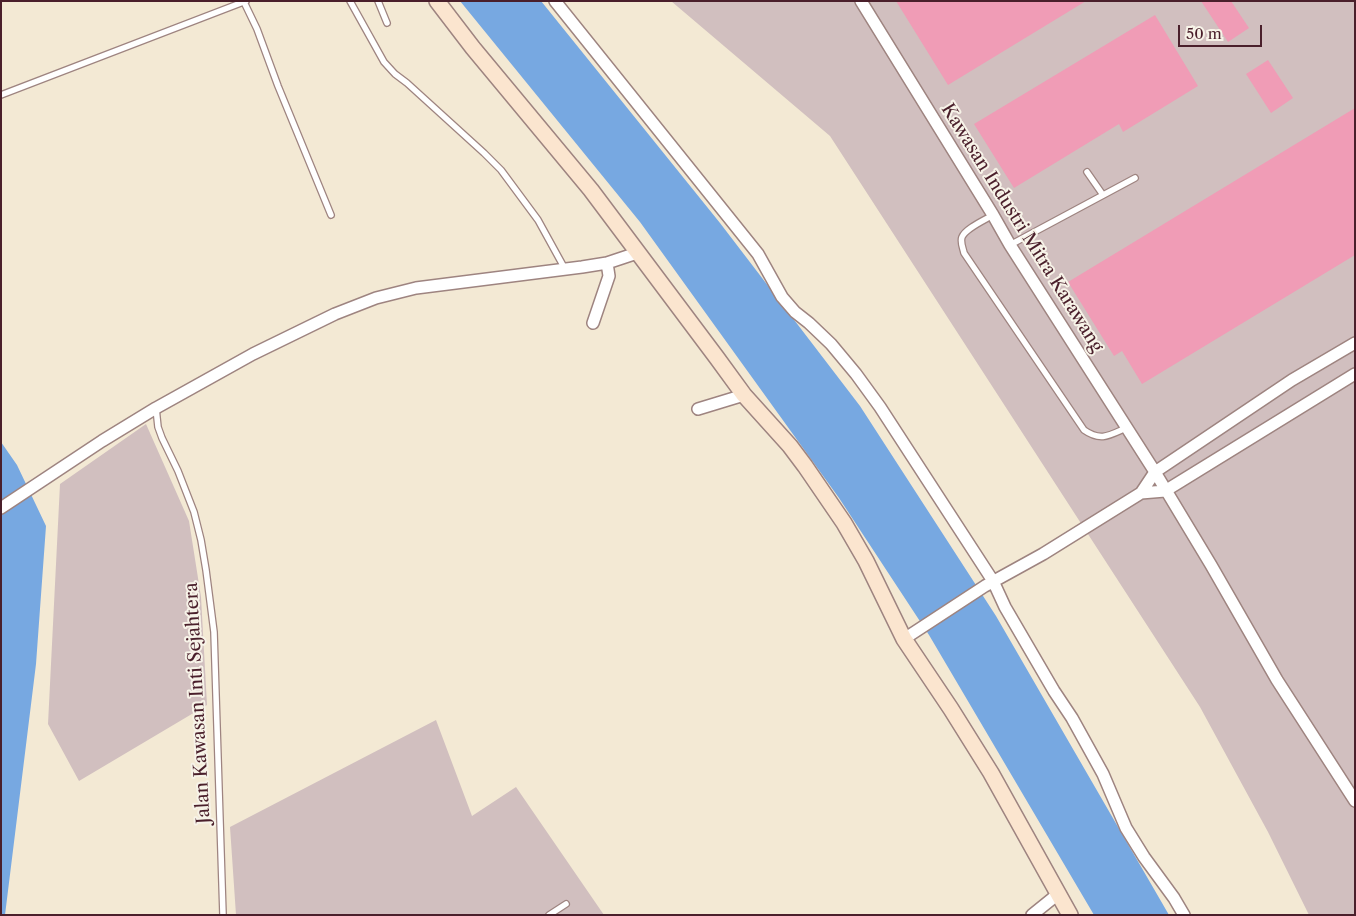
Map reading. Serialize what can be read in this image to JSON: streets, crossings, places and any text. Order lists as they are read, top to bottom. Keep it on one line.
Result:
{"streets":{"street":["Kawasan Industri Mitra Karawang"],"lane":["Jalan Kawasan Inti Sejahtera"]},"scale_bar":"50 m"}
